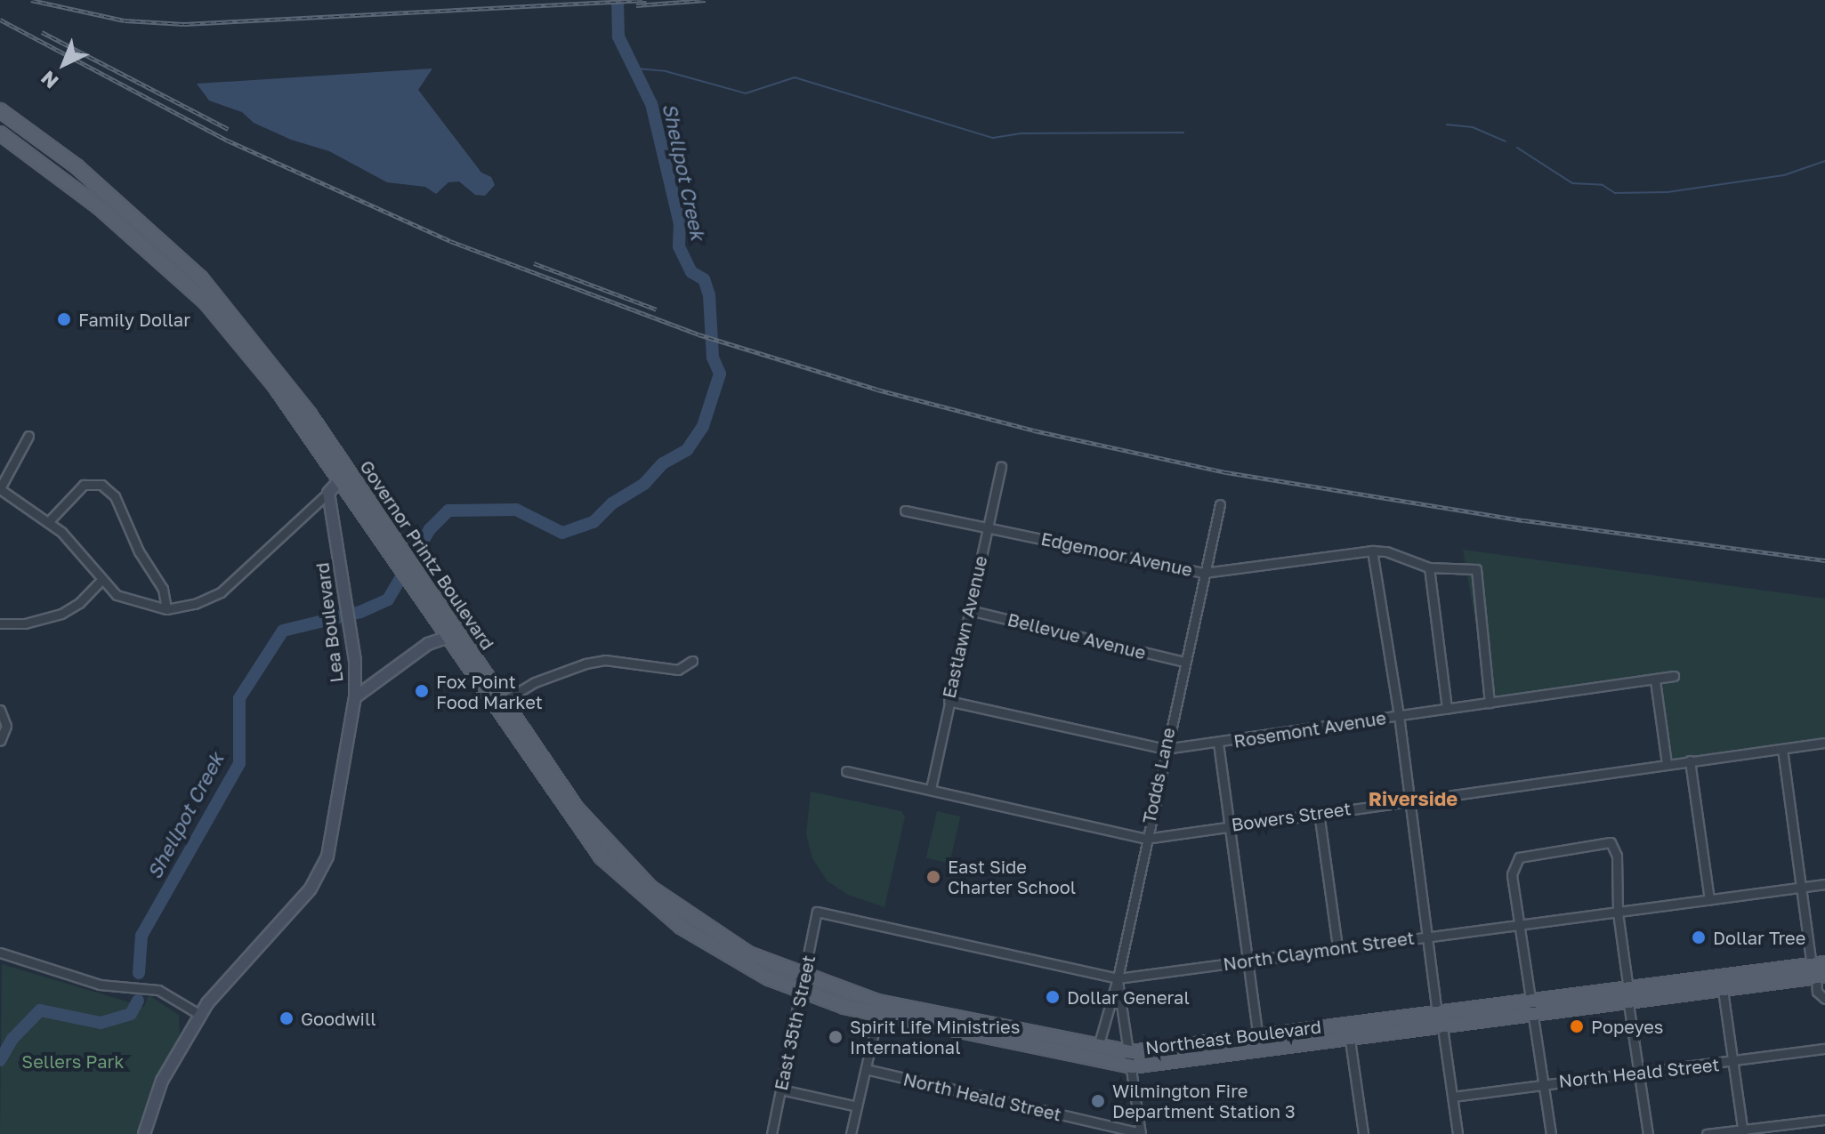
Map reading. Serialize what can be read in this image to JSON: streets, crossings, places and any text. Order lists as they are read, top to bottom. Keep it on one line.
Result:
{"streets":{"main road":["Governor Printz Boulevard","Northeast Boulevard"],"street":["Edgemoor Avenue","Lea Boulevard","Eastlawn Avenue","Bellevue Avenue","Rosemont Avenue","Todds Lane","Bowers Street","North Claymont Street","East 35th Street","North Heald Street"]},"crossings":[["Edgemoor Avenue","Eastlawn Avenue"],["Edgemoor Avenue","Todds Lane"],["Governor Printz Boulevard","Lea Boulevard"],["Governor Printz Boulevard","Todds Lane"],["Governor Printz Boulevard","East 35th Street"],["Governor Printz Boulevard","Northeast Boulevard"],["Eastlawn Avenue","Bellevue Avenue"],["Eastlawn Avenue","Rosemont Avenue"],["Eastlawn Avenue","Bowers Street"],["Bellevue Avenue","Todds Lane"],["Rosemont Avenue","Todds Lane"],["Todds Lane","Bowers Street"],["Todds Lane","North Claymont Street"],["North Claymont Street","East 35th Street"]],"districts":["Riverside"],"water":["Shellpot Creek"],"parks":["Sellers Park"],"places":["Family Dollar","Fox Point Food Market","East Side Charter School","Dollar Tree","Dollar General","Goodwill","Popeyes","Spirit Life Ministries International","Wilmington Fire Department Station 3"],"north":"bottom left"}
